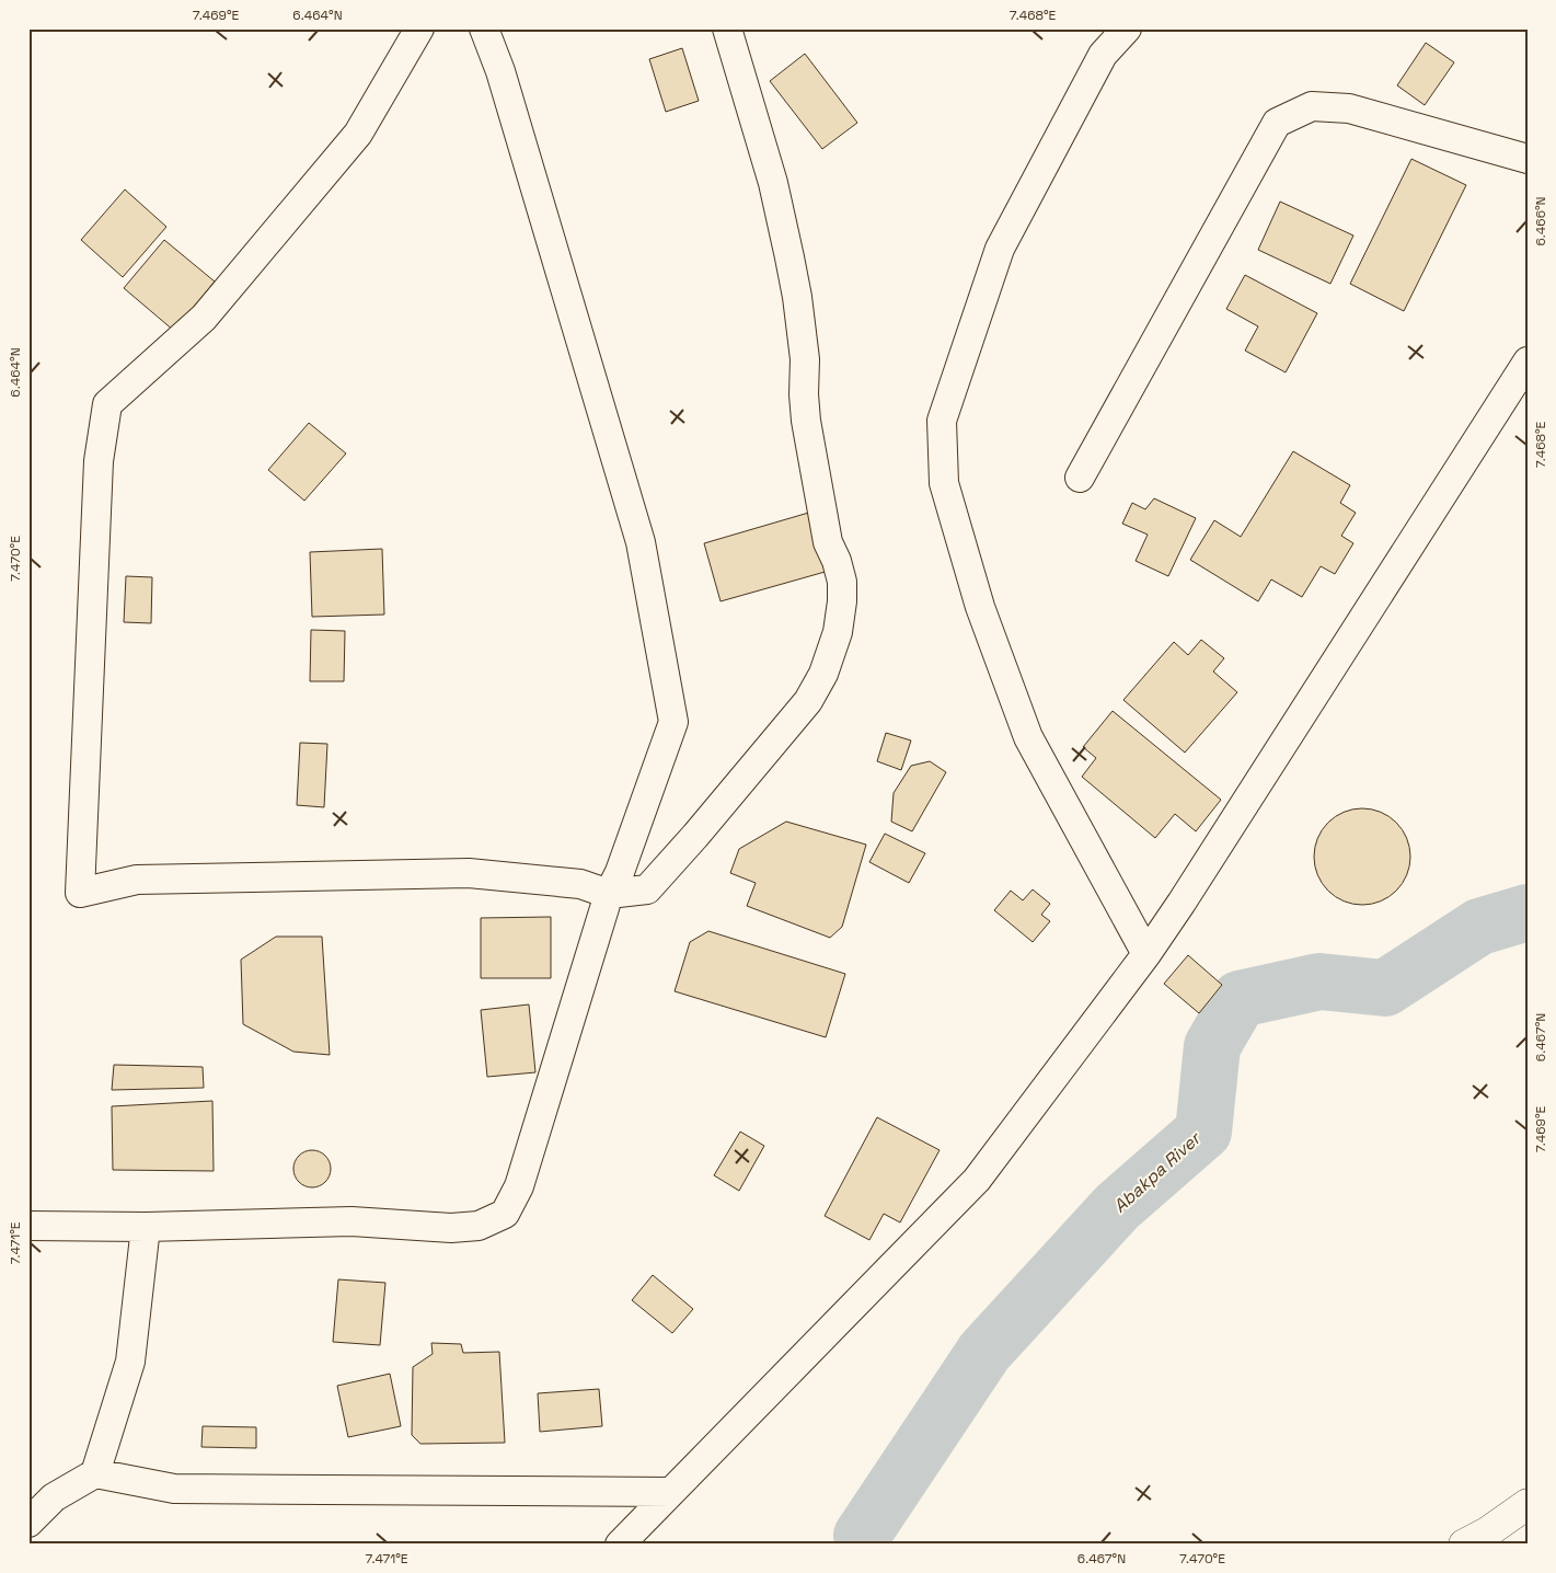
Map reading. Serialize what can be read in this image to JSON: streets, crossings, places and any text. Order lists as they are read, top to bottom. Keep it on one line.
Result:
{"water":["Abakpa River"],"coordinates":["7.469°E","6.464°N","7.468°E","6.466°N","7.470°E","6.467°N","7.471°E"]}
